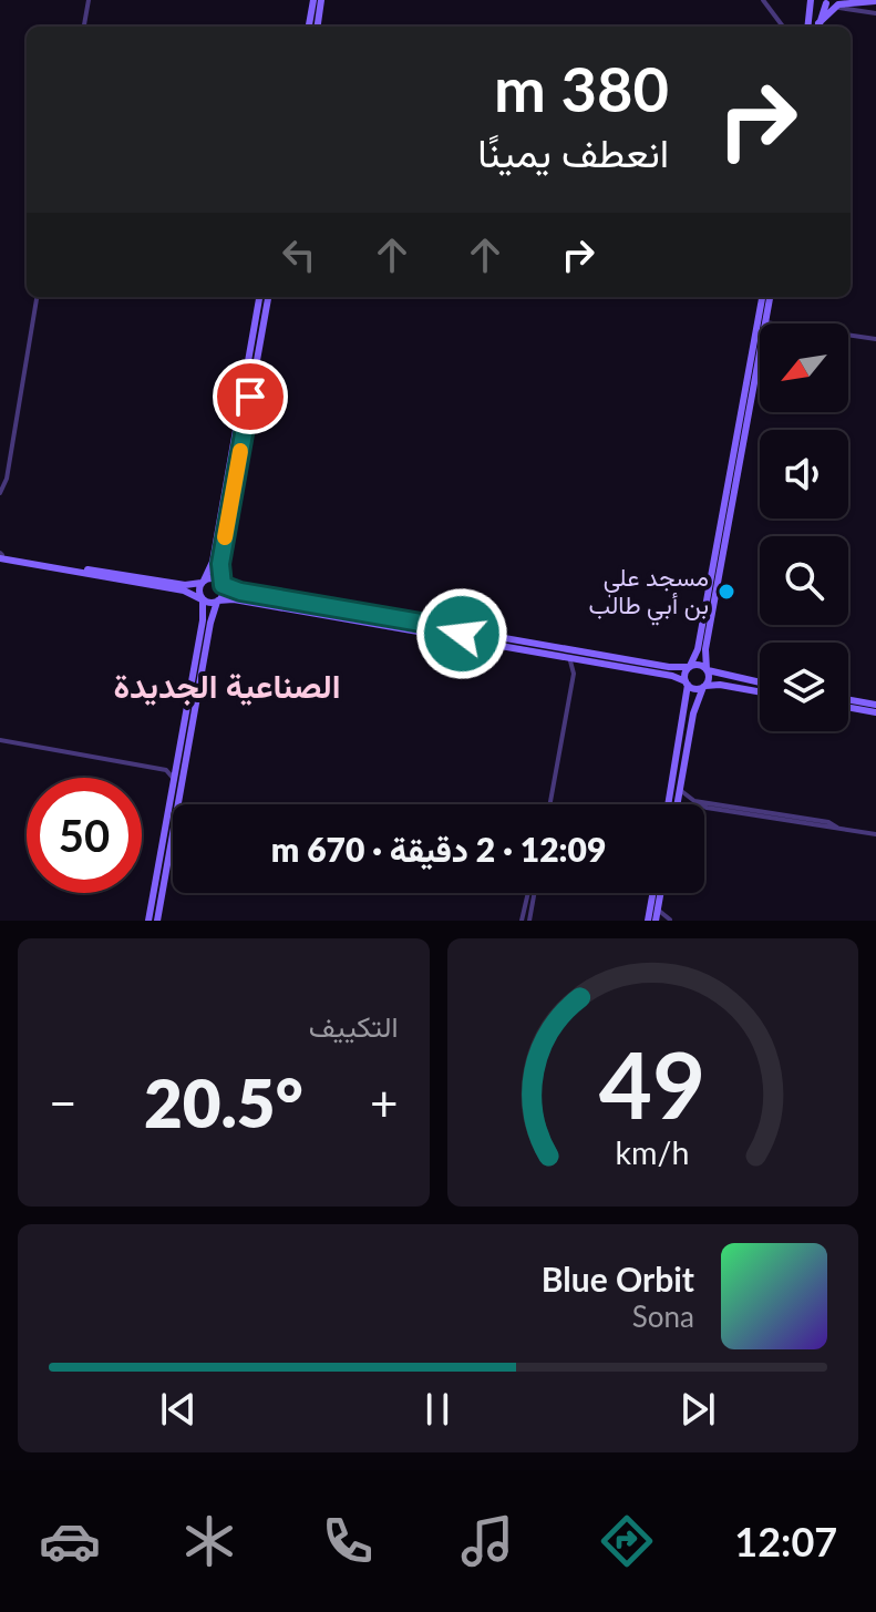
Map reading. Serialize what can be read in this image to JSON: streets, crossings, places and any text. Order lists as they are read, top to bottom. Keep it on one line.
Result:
{"districts":["الصناعية الجديدة"],"places":["مسجد علي بن أبي طالب"],"north":"bottom left","page":{"turn":["380 m","انعطف يمينًا"],"limit":"50","trip":"12:09 · 2 دقيقة · 670 m","tile":"التكييف","heat":["−","20.5°","+"],"song":["Blue Orbit","Sona"],"tabs":"12:07","gauge":["49","km/h"]}}
